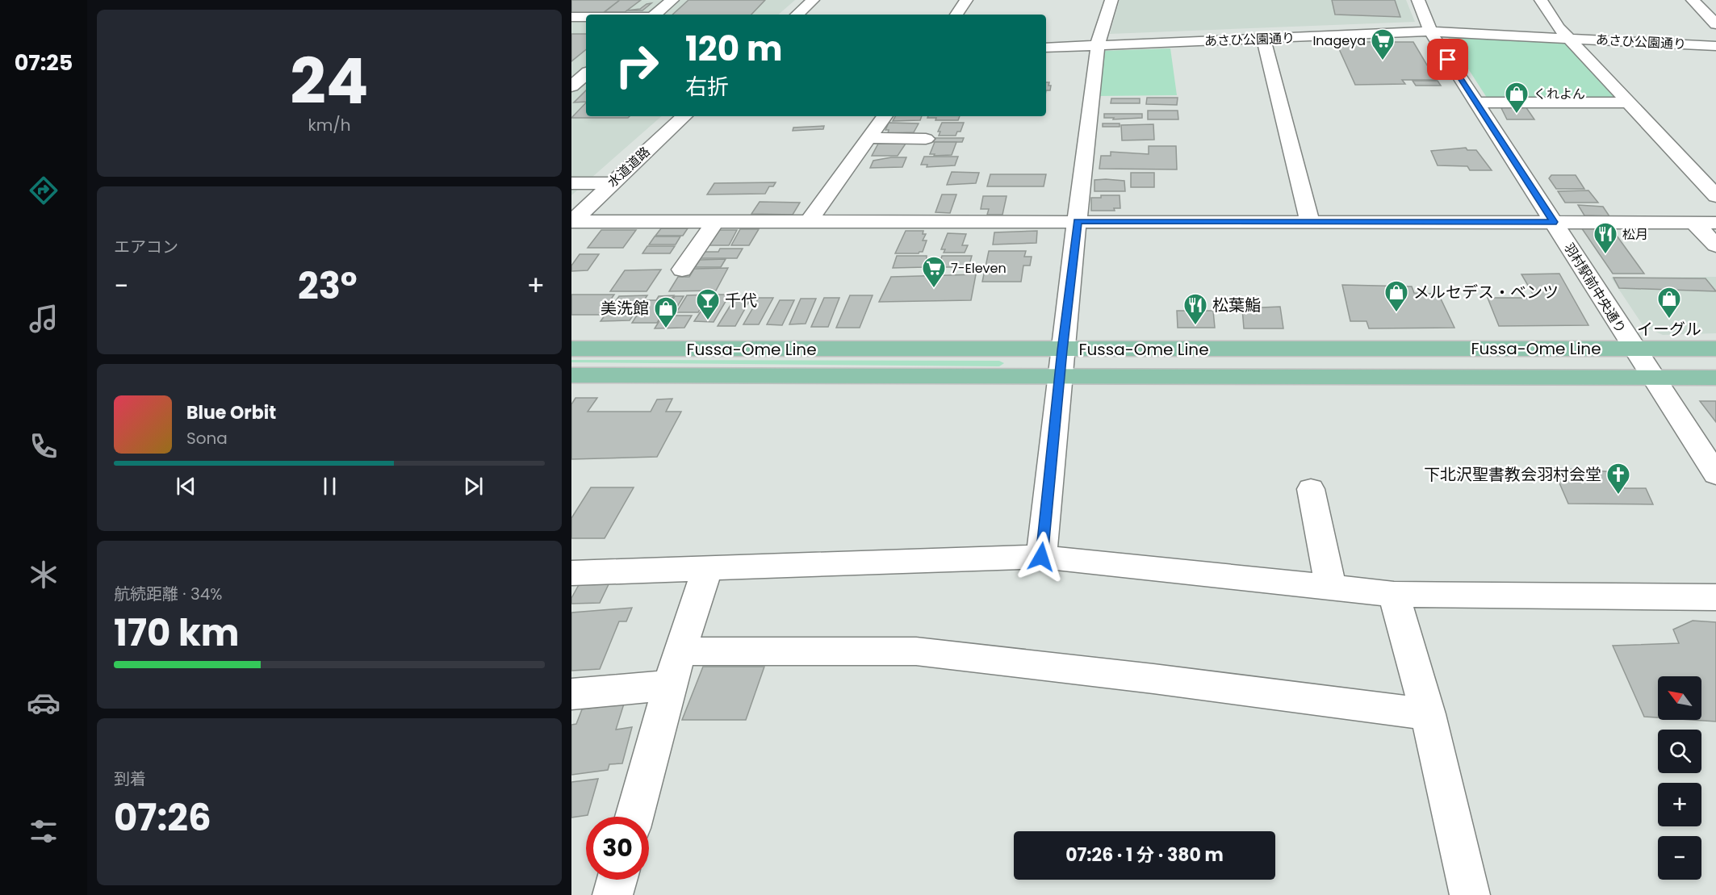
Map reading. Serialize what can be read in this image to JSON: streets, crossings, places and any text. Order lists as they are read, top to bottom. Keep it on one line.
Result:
{"streets":{"main road":["Fussa-Ome Line"],"street":["あさひ公園通り","水道道路","羽村駅前中央通り"]},"crossings":[["あさひ公園通り","羽村駅前中央通り"],["羽村駅前中央通り","Fussa-Ome Line"]],"places":{"supermarket":["Inageya","7-Eleven"],"shop":["くれよん","メルセデス・ベンツ","イーグル","美洗館"],"restaurant":["松月","松葉鮨"],"bar":["千代"],"church":["下北沢聖書教会羽村会堂"]},"north":"top left","page":{"tabs":"07:25","tile":[["24","km/h"],"エアコン",["航続距離 · 34%","170 km"],["到着","07:26"]],"turn":["120 m","右折"],"heat":["−","23°","+"],"song":["Blue Orbit","Sona"],"map_buttons":["+","−"],"limit":"30","trip":"07:26 · 1 分 · 380 m"}}
